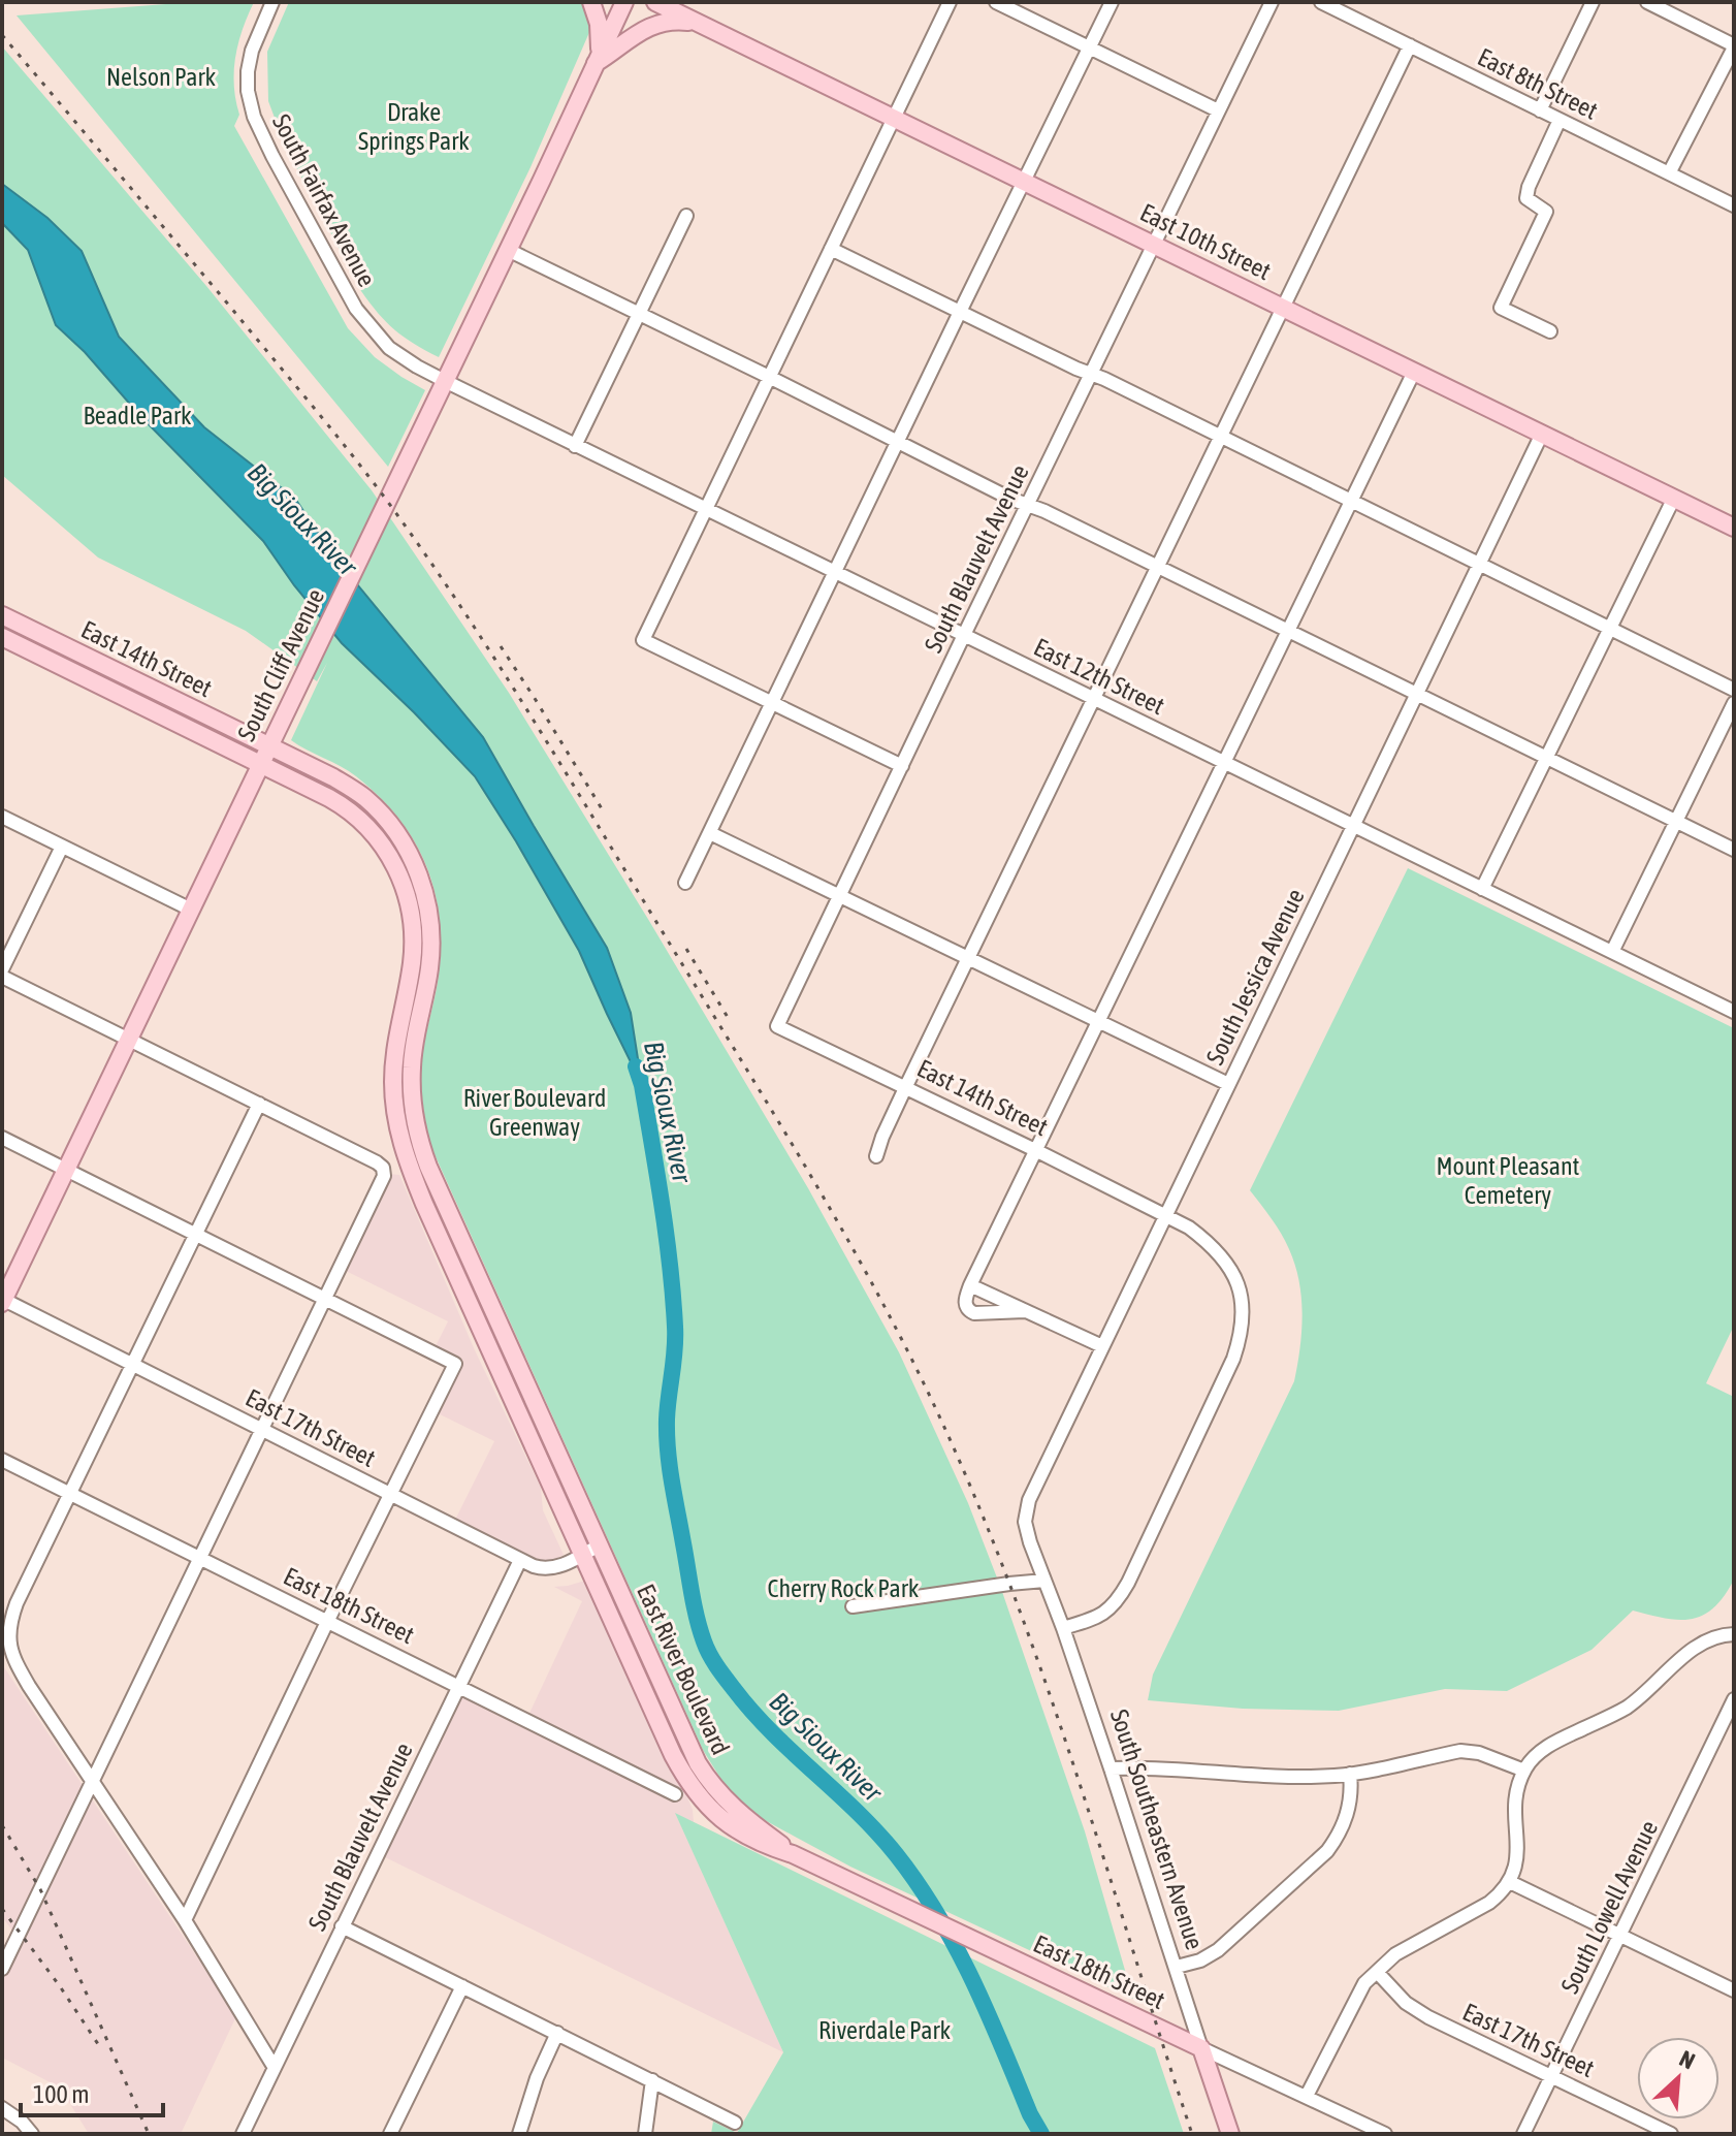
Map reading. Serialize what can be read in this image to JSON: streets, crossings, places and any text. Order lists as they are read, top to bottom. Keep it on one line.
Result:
{"streets":{"main road":["East 10th Street","East 14th Street","South Cliff Avenue","East 18th Street","East River Boulevard","South Southeastern Avenue"],"street":["East 8th Street","South Fairfax Avenue","South Blauvelt Avenue","East 12th Street","South Jessica Avenue","East 17th Street","South Lowell Avenue"]},"crossings":[["South Fairfax Avenue","South Cliff Avenue"],["South Fairfax Avenue","East 12th Street"],["East 10th Street","South Blauvelt Avenue"],["East 10th Street","South Jessica Avenue"],["South Blauvelt Avenue","East 14th Street"],["South Blauvelt Avenue","East 12th Street"],["South Blauvelt Avenue","East 17th Street"],["South Blauvelt Avenue","East 18th Street"],["East 14th Street","South Cliff Avenue"],["East 14th Street","South Jessica Avenue"],["East 14th Street","East River Boulevard"],["East 14th Street","South Southeastern Avenue"],["South Cliff Avenue","East 12th Street"],["South Cliff Avenue","East 17th Street"],["South Cliff Avenue","East River Boulevard"],["East 12th Street","South Jessica Avenue"],["South Jessica Avenue","South Southeastern Avenue"],["East 17th Street","East River Boulevard"],["East 17th Street","South Lowell Avenue"],["East 18th Street","East River Boulevard"],["East 18th Street","South Southeastern Avenue"]],"water":["Big Sioux River"],"parks":["Nelson Park","Drake Springs Park","Beadle Park","River Boulevard Greenway","Mount Pleasant Cemetery","Cherry Rock Park","Riverdale Park"],"scale_bar":"100 m","north":"top right"}
